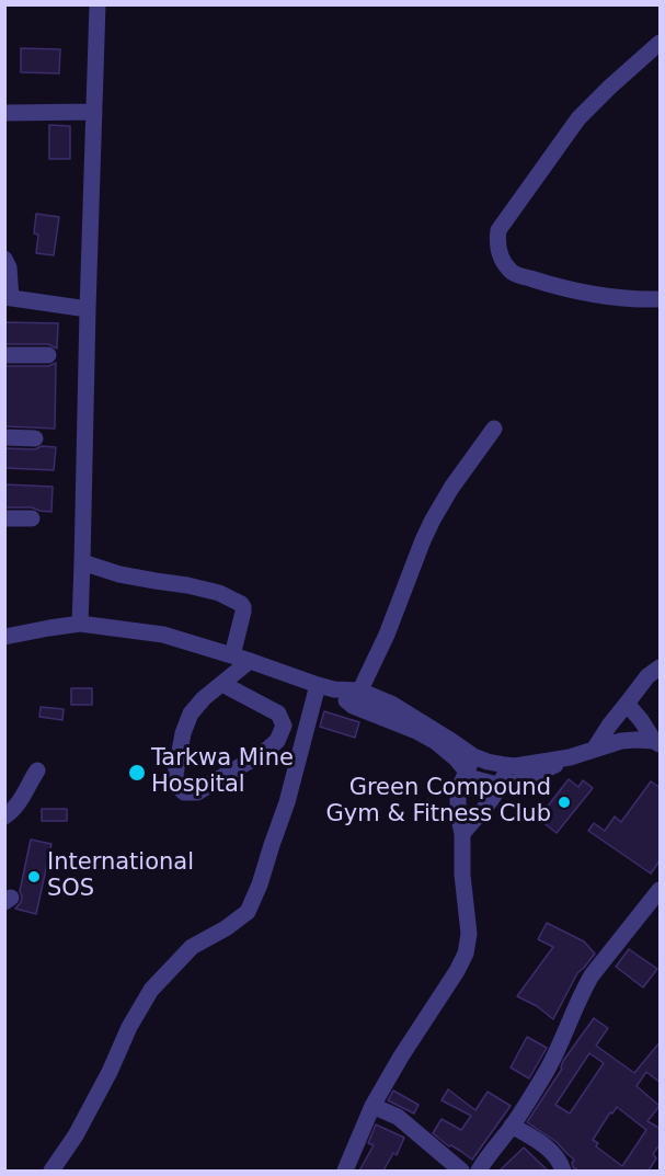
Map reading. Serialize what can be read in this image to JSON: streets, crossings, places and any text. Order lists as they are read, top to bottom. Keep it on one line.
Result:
{"places":["Tarkwa Mine Hospital","Green Compound Gym & Fitness Club","International SOS"]}
